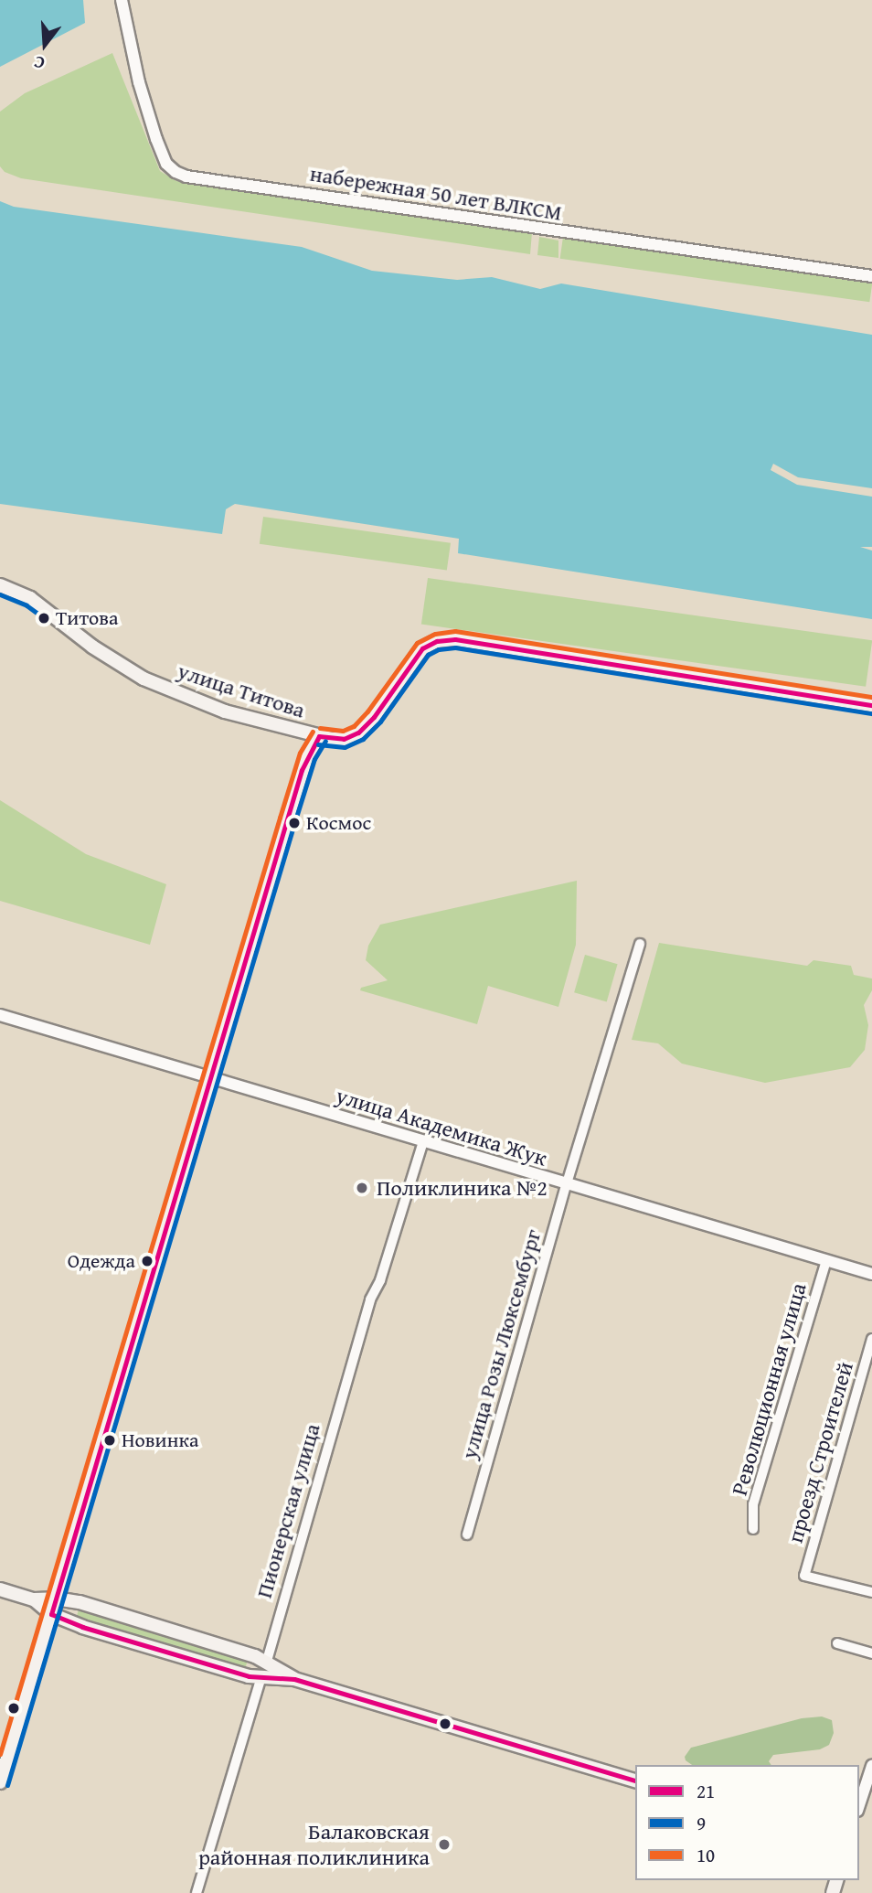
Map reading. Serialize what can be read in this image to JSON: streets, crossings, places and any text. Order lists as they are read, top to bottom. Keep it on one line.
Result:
{"streets":{"main road":["улица Титова","Пионерская улица"],"street":["набережная 50 лет ВЛКСМ","улица Академика Жук","улица Розы Люксембург","Революционная улица","проезд Строителей"]},"crossings":[["улица Академика Жук","улица Розы Люксембург"],["улица Академика Жук","Революционная улица"],["улица Академика Жук","Пионерская улица"]],"places":["Титова","Космос","Поликлиника №2","Одежда","Новинка","Балаковская районная поликлиника"],"lines":["transit line 9","transit line 10","transit line 21"],"legend":["21","9","10"],"north":"bottom"}
